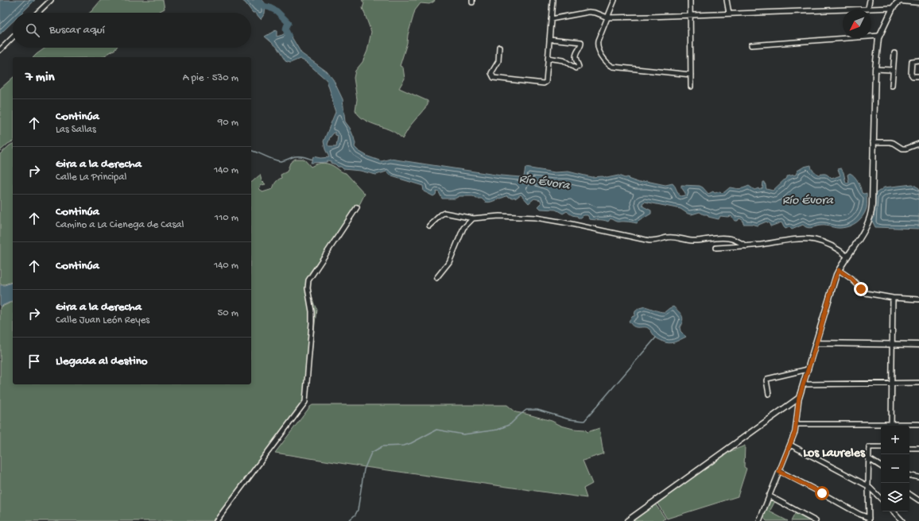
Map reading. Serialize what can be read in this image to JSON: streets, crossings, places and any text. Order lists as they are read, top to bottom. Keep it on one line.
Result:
{"districts":["Los Laureles"],"water":["Río Évora"],"north":"bottom left","page":{"search":"Buscar aquí","heading":["7 min","A pie · 530 m"],"list":[["Continúa","Las Sallas","90 m"],["Gira a la derecha","Calle La Principal","140 m"],["Continúa","Camino a La Cienega de Casal","110 m"],["Continúa","140 m"],["Gira a la derecha","Calle Juan León Reyes","50 m"],"Llegada al destino"],"map_buttons":["+","−"]}}
